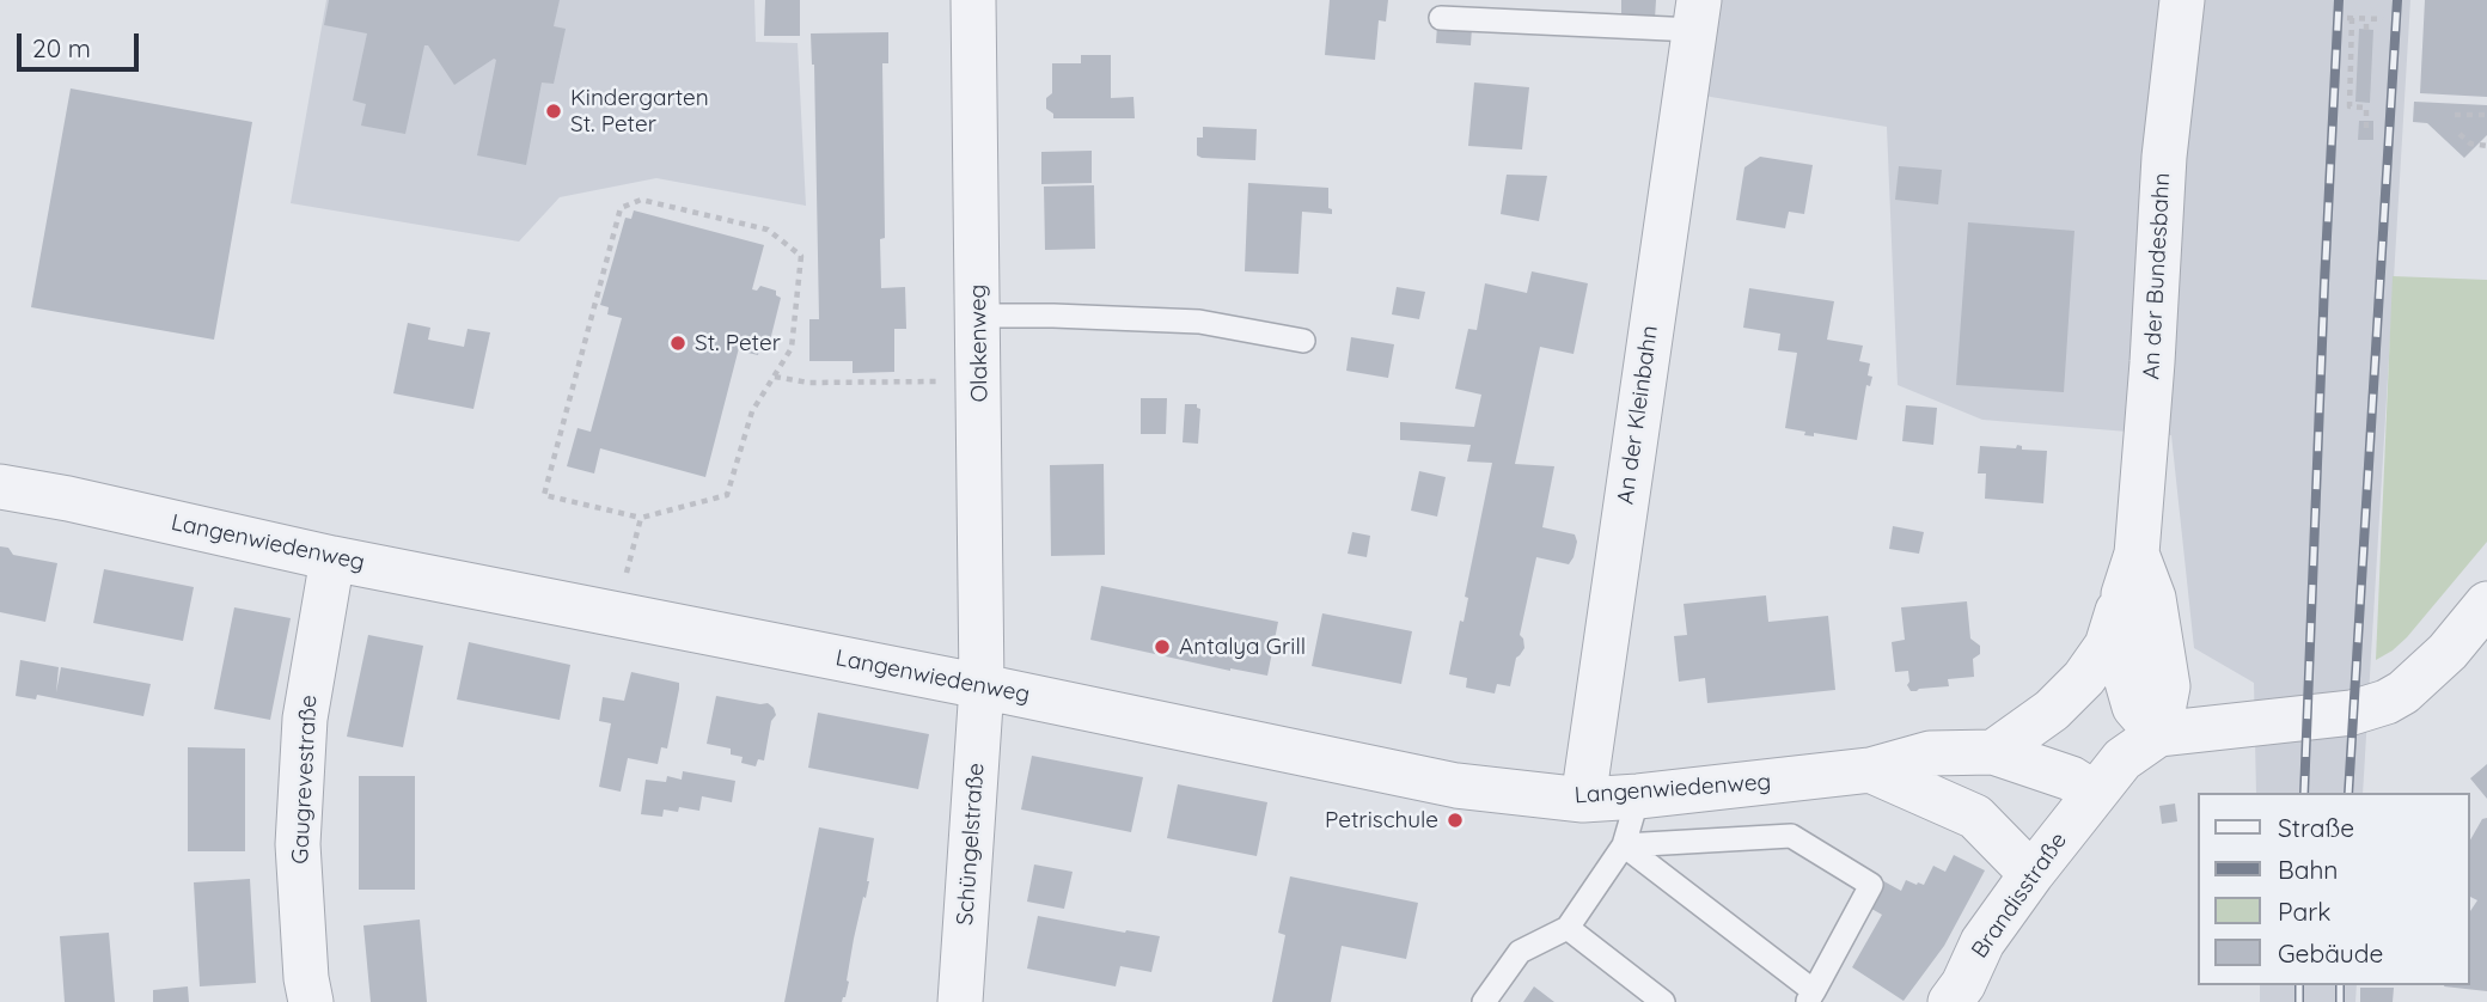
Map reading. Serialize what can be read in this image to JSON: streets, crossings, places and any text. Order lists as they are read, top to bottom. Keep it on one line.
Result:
{"streets":{"street":["An der Bundesbahn","Olakenweg","An der Kleinbahn","Langenwiedenweg","Gaugrevestraße","Schüngelstraße","Brandisstraße"]},"crossings":[["Olakenweg","Langenwiedenweg"],["Olakenweg","Schüngelstraße"],["An der Kleinbahn","Langenwiedenweg"],["Langenwiedenweg","Gaugrevestraße"],["Langenwiedenweg","Schüngelstraße"],["Langenwiedenweg","Brandisstraße"]],"places":["Kindergarten St. Peter","St. Peter","Antalya Grill","Petrischule"],"legend":["Straße","Bahn","Park","Gebäude"],"scale_bar":"20 m"}
